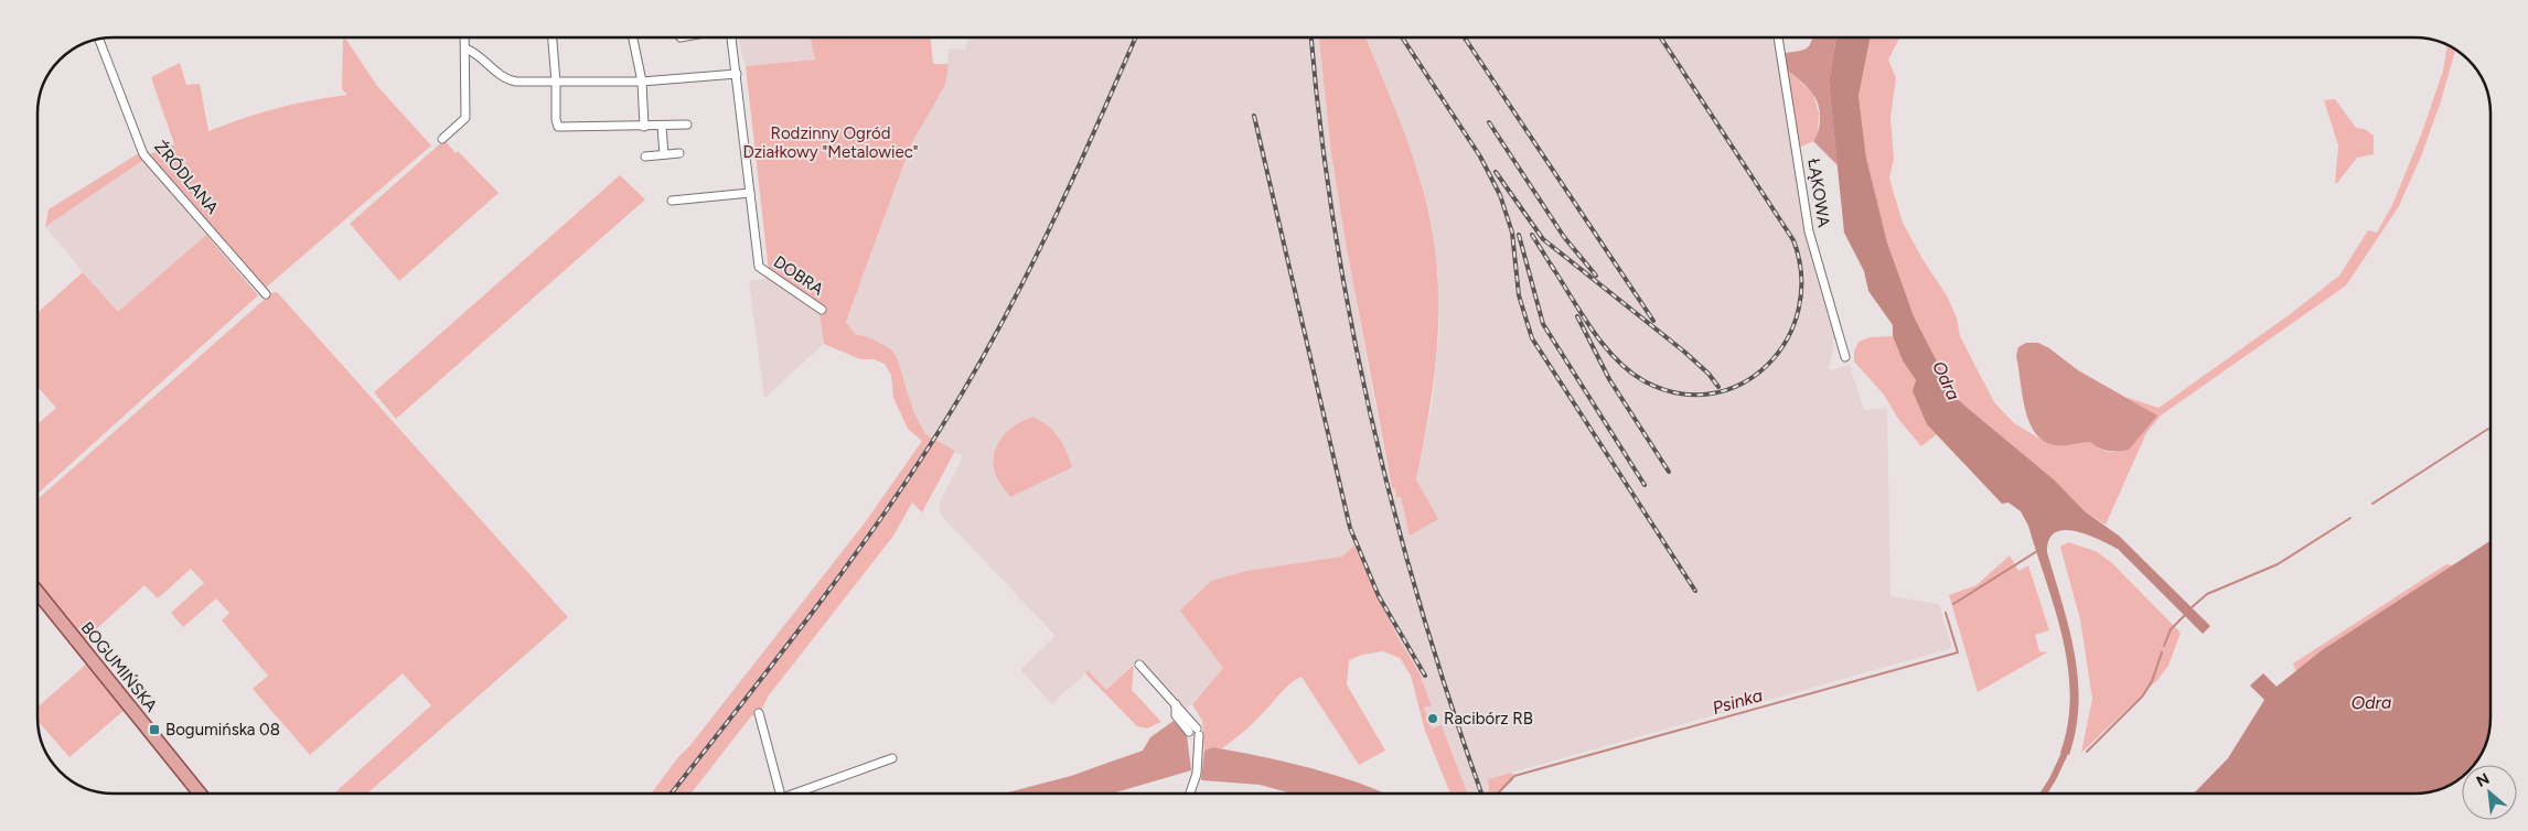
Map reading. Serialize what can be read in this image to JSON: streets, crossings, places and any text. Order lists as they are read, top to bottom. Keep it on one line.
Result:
{"streets":{"main road":["BOGUMIŃSKA"],"street":["ŹRÓDLANA","ŁĄKOWA","DOBRA"]},"water":["Odra","Psinka"],"parks":["Rodzinny Ogród Działkowy \"Metalowiec\""],"places":{"other":["Racibórz RB"],"transit":["Bogumińska 08"]},"north":"top left"}
